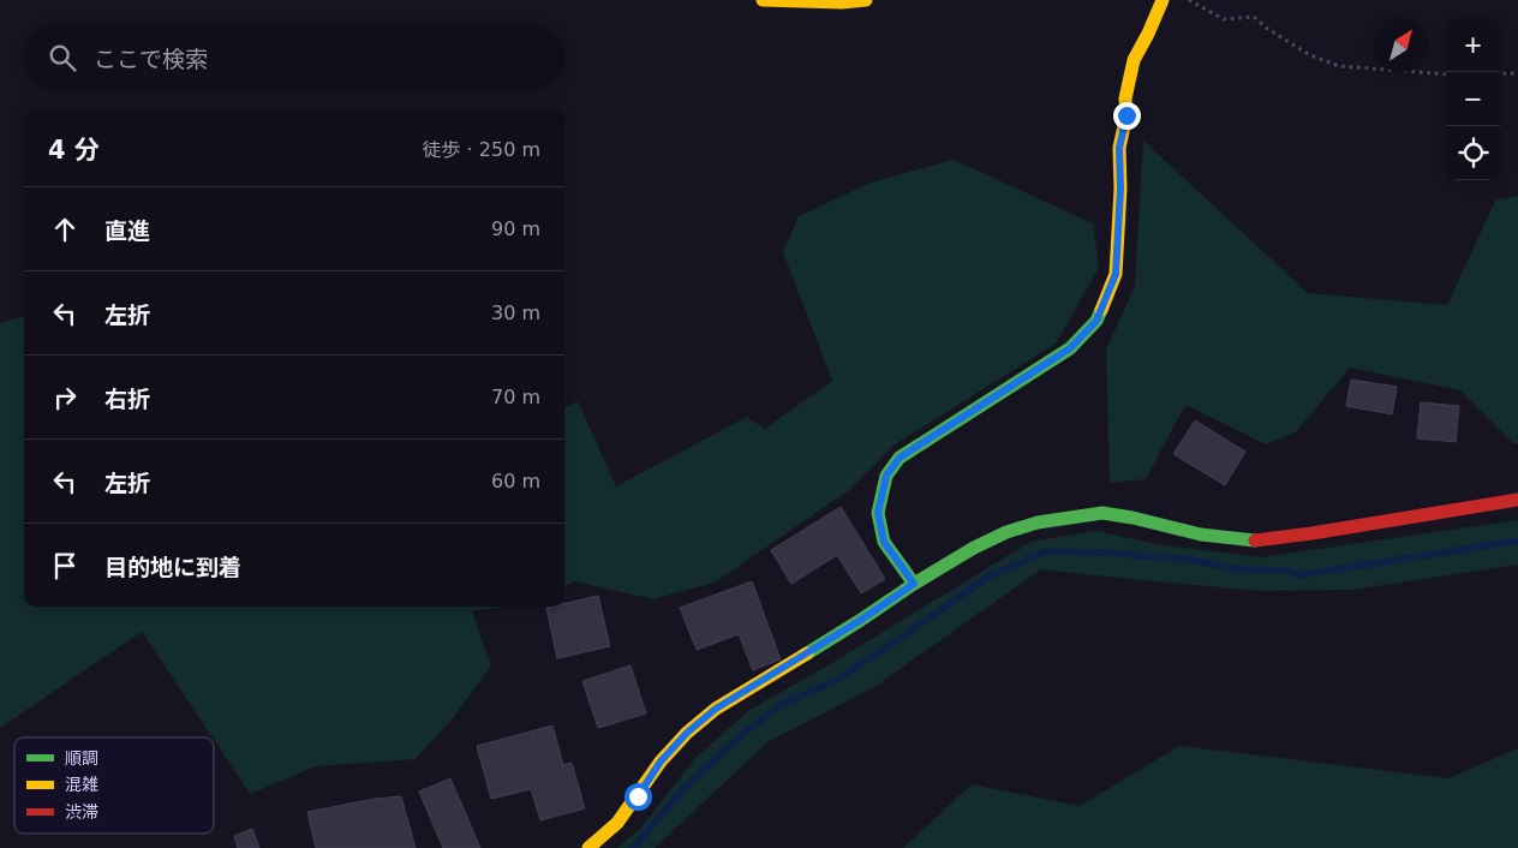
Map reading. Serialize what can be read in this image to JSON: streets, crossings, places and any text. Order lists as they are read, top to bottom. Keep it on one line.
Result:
{"legend":["順調","混雑","渋滞"],"north":"top right","page":{"map_buttons":["+","−"],"search":"ここで検索","heading":["4 分","徒歩 · 250 m"],"list":[["直進","90 m"],["左折","30 m"],["右折","70 m"],["左折","60 m"],"目的地に到着"]}}
